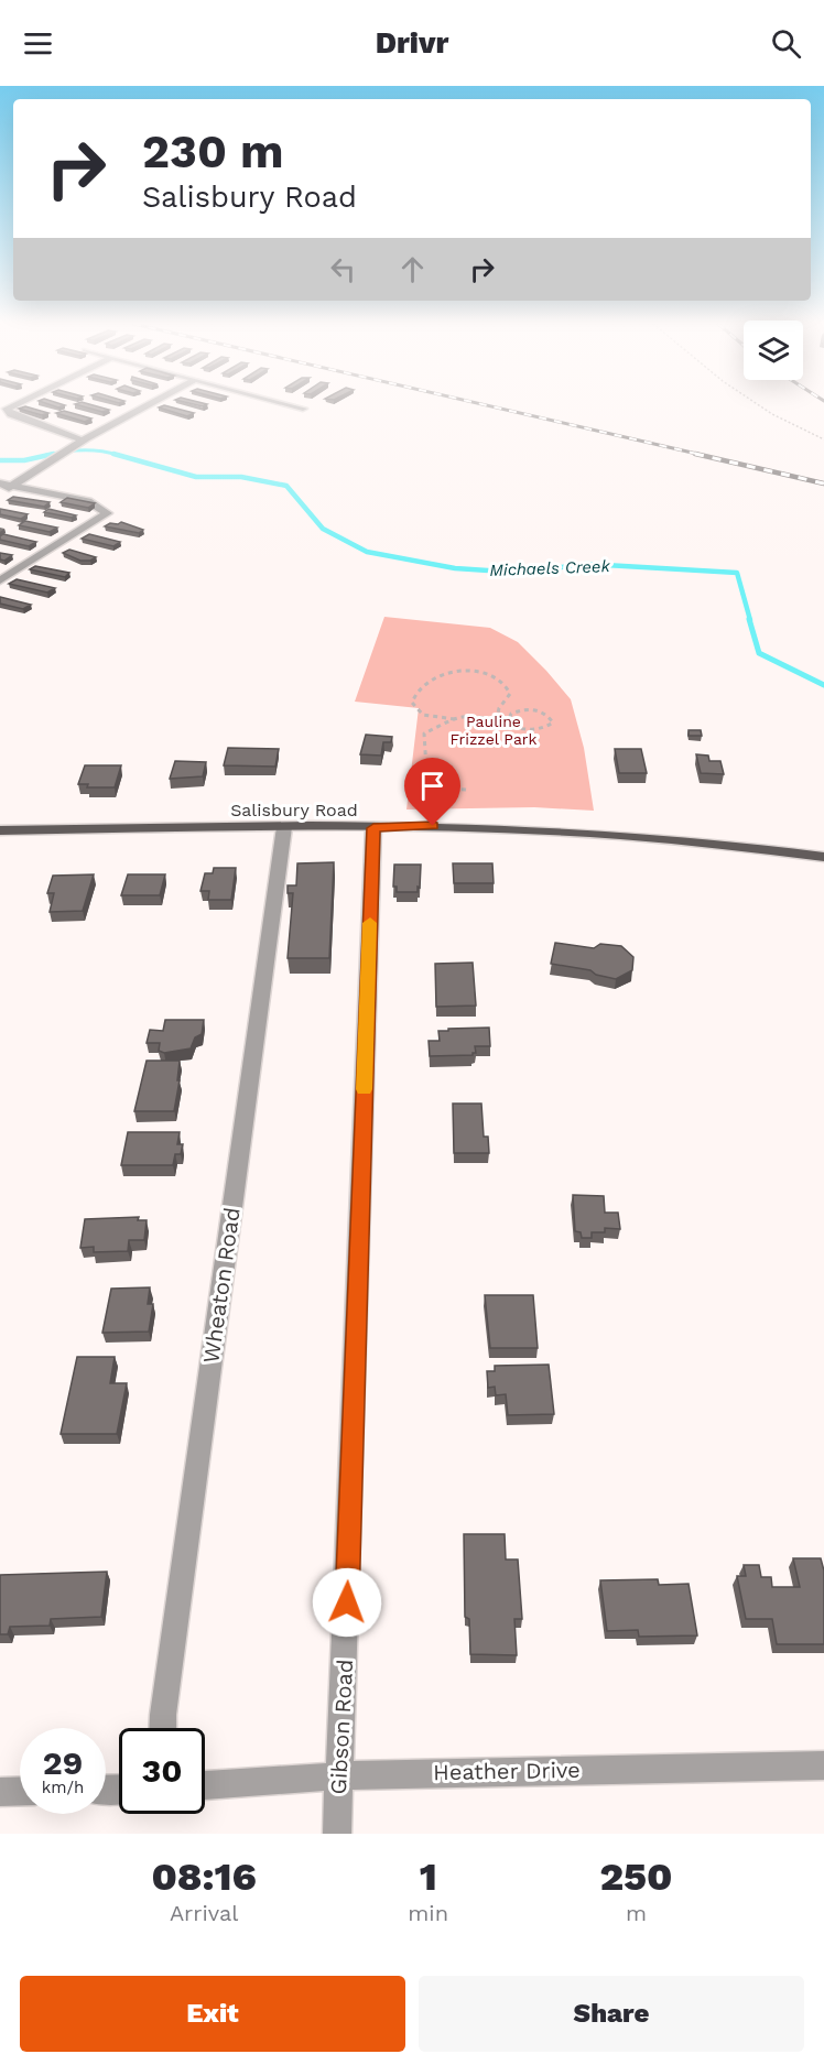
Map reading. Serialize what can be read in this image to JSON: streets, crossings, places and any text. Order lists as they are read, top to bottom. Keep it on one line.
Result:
{"streets":{"main road":["Salisbury Road"],"street":["Wheaton Road","Gibson Road","Heather Drive"]},"crossings":[["Salisbury Road","Wheaton Road"],["Salisbury Road","Gibson Road"],["Gibson Road","Heather Drive"]],"water":["Michaels Creek"],"parks":["Pauline Frizzel Park"],"page":{"header":"Drivr","turn":["230 m","Salisbury Road"],"speed":"29 km/h","limit":"30","eta":["08:16","Arrival","1","min","250","m"],"buttons":["Exit","Share"]}}
